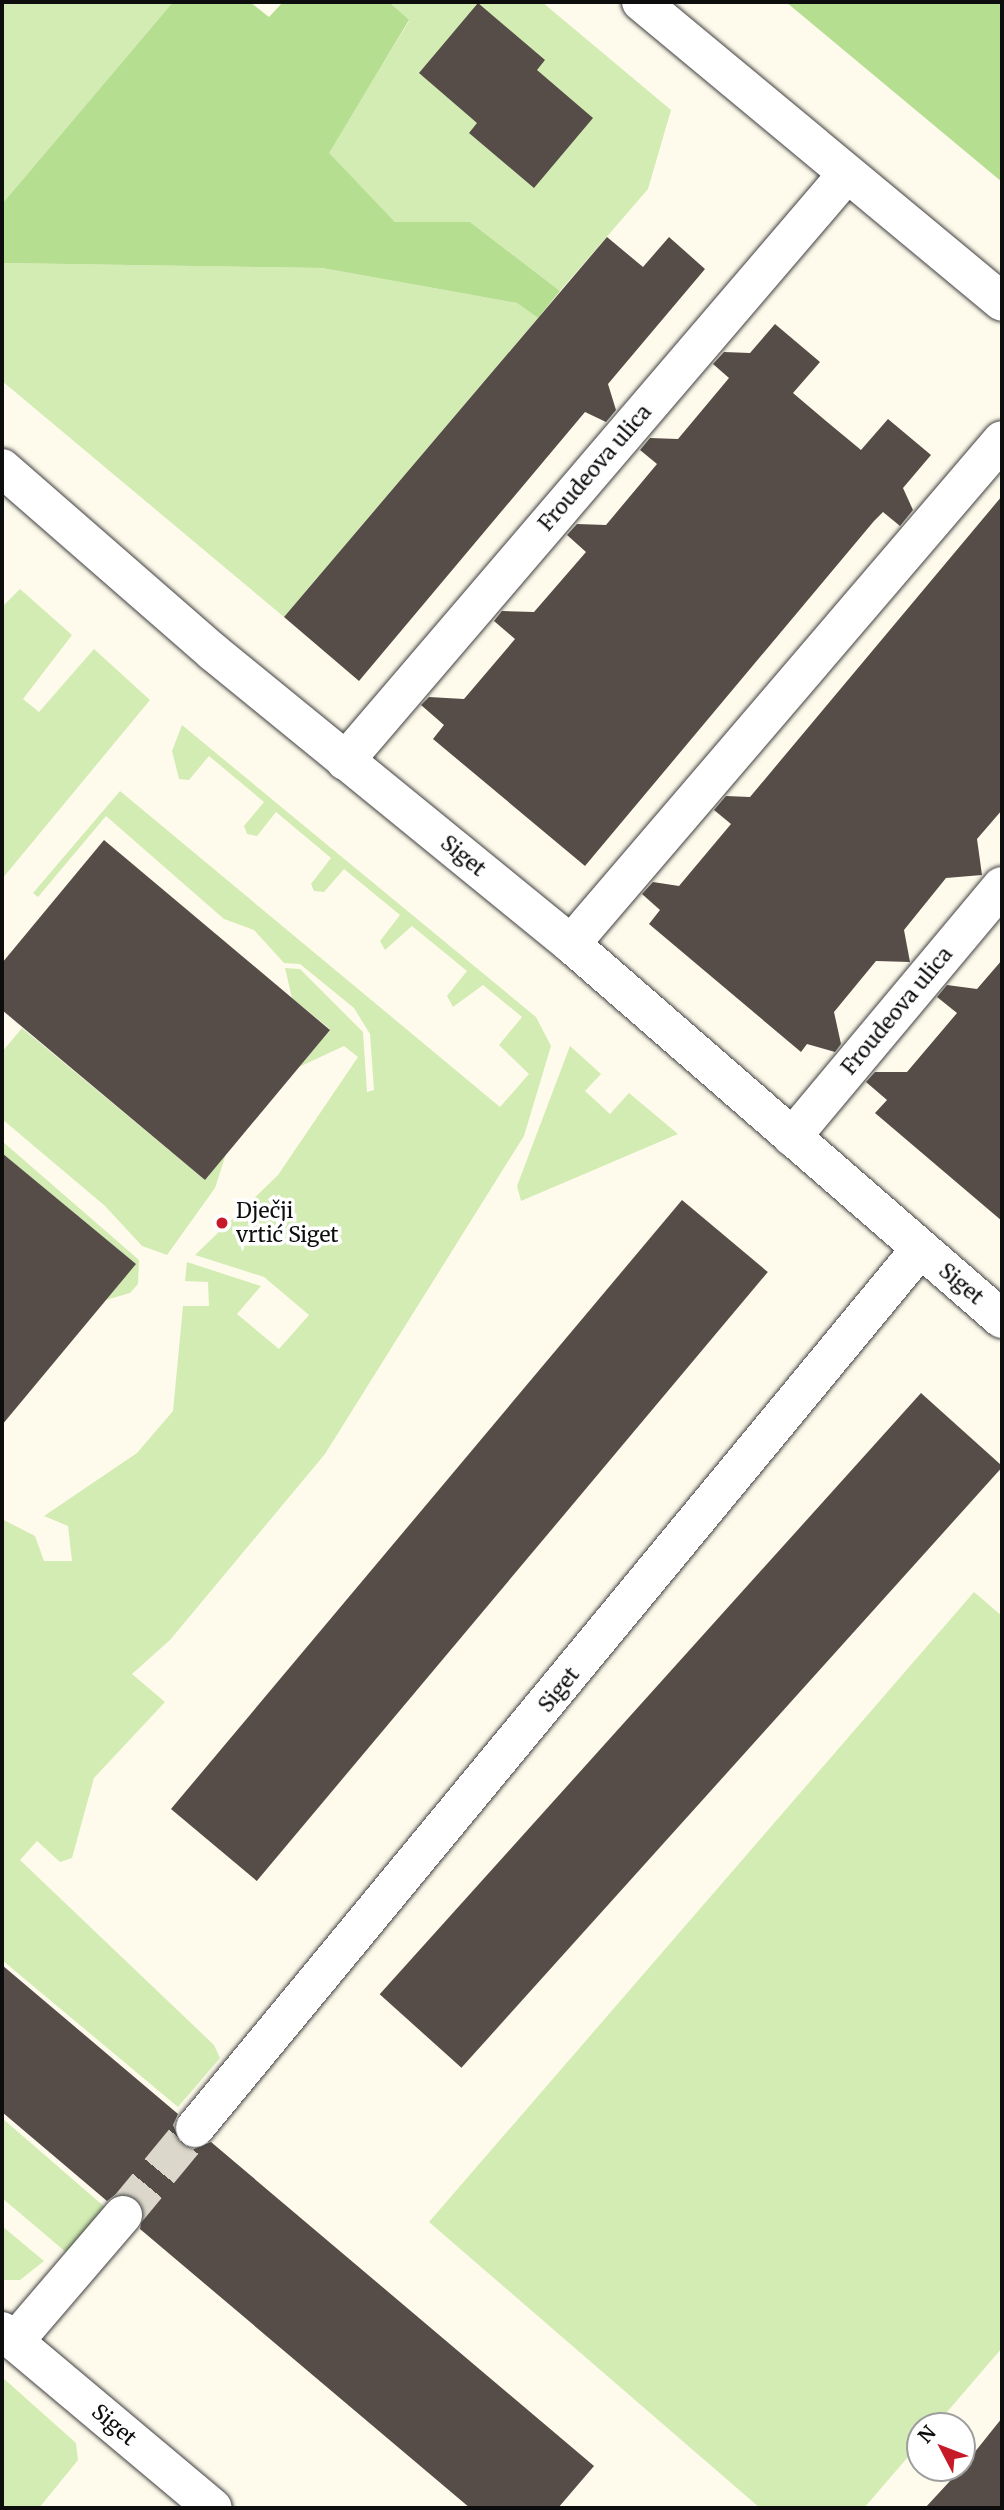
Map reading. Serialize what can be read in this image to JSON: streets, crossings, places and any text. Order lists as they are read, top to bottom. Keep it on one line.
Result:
{"streets":{"street":["Froudeova ulica","Siget"]},"crossings":[["Froudeova ulica","Siget"]],"places":["Dječji vrtić Siget"],"north":"top left"}
